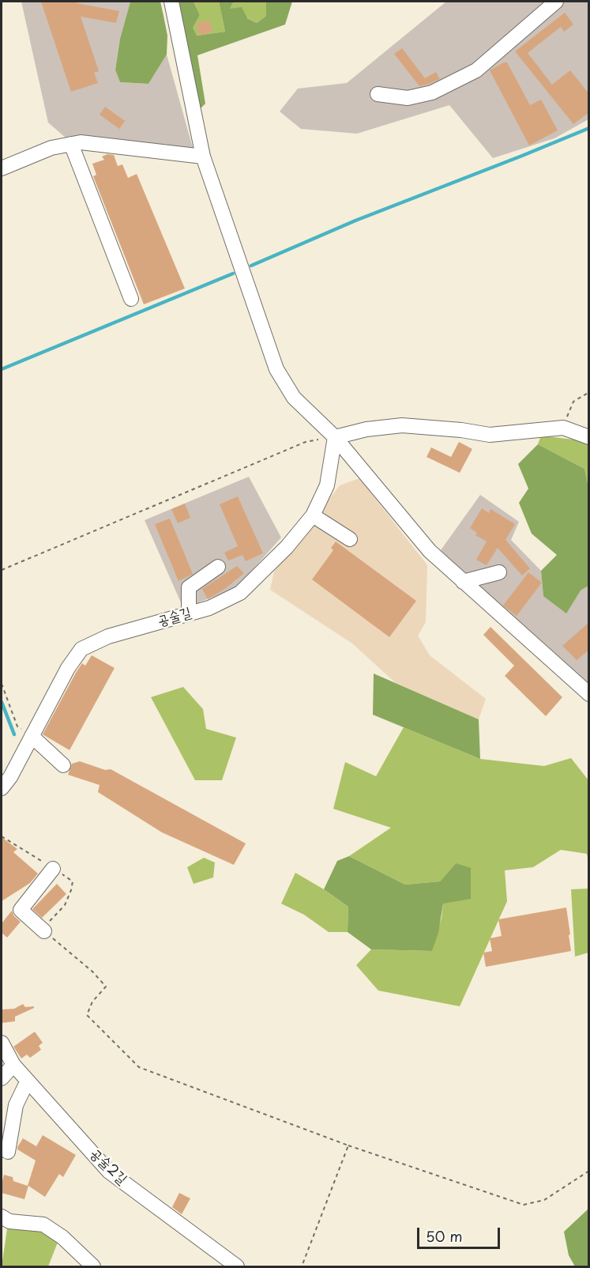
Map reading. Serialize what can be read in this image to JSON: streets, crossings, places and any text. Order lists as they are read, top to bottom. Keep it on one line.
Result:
{"streets":{"street":["공술길","공술2길"]},"scale_bar":"50 m"}
